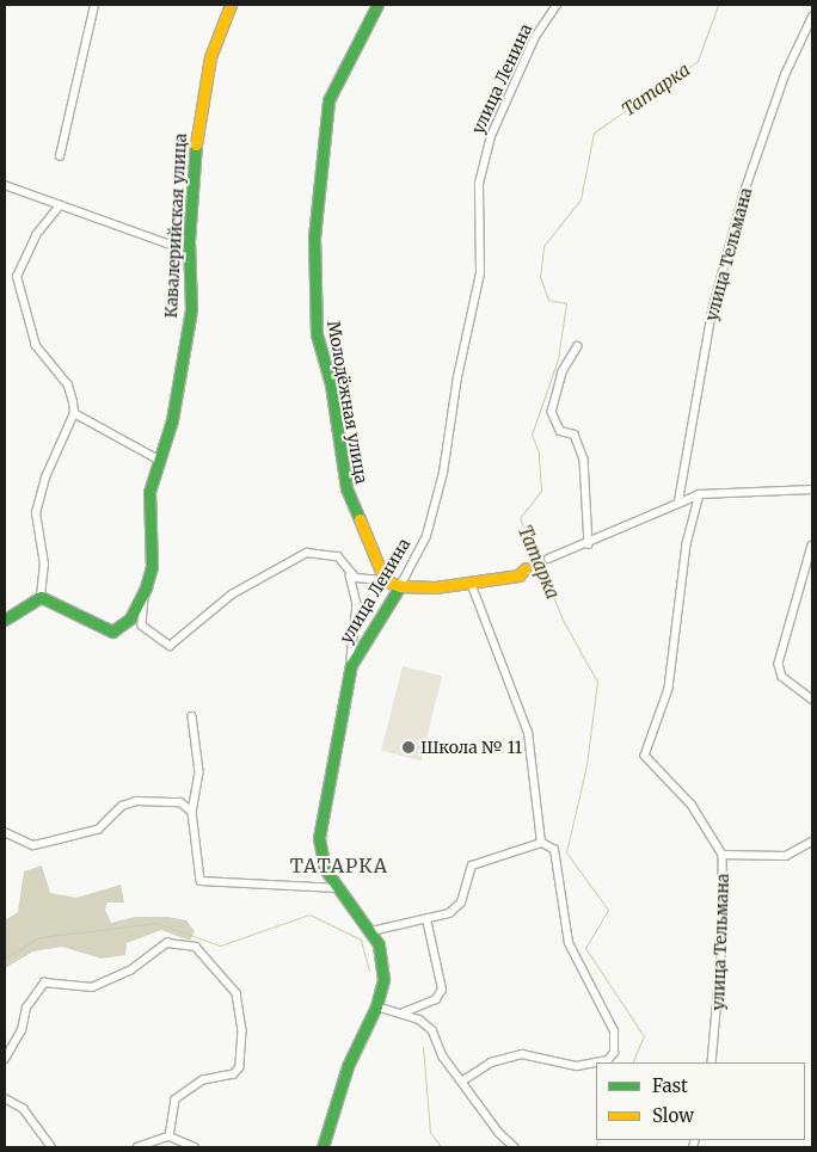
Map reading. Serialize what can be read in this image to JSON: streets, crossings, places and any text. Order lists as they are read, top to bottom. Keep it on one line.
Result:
{"streets":{"street":["улица Ленина","Кавалерийская улица","улица Тельмана","Молодёжная улица"]},"districts":["ТАТАРКА"],"water":["Татарка"],"places":["Школа № 11"],"legend":["Fast","Slow"]}
